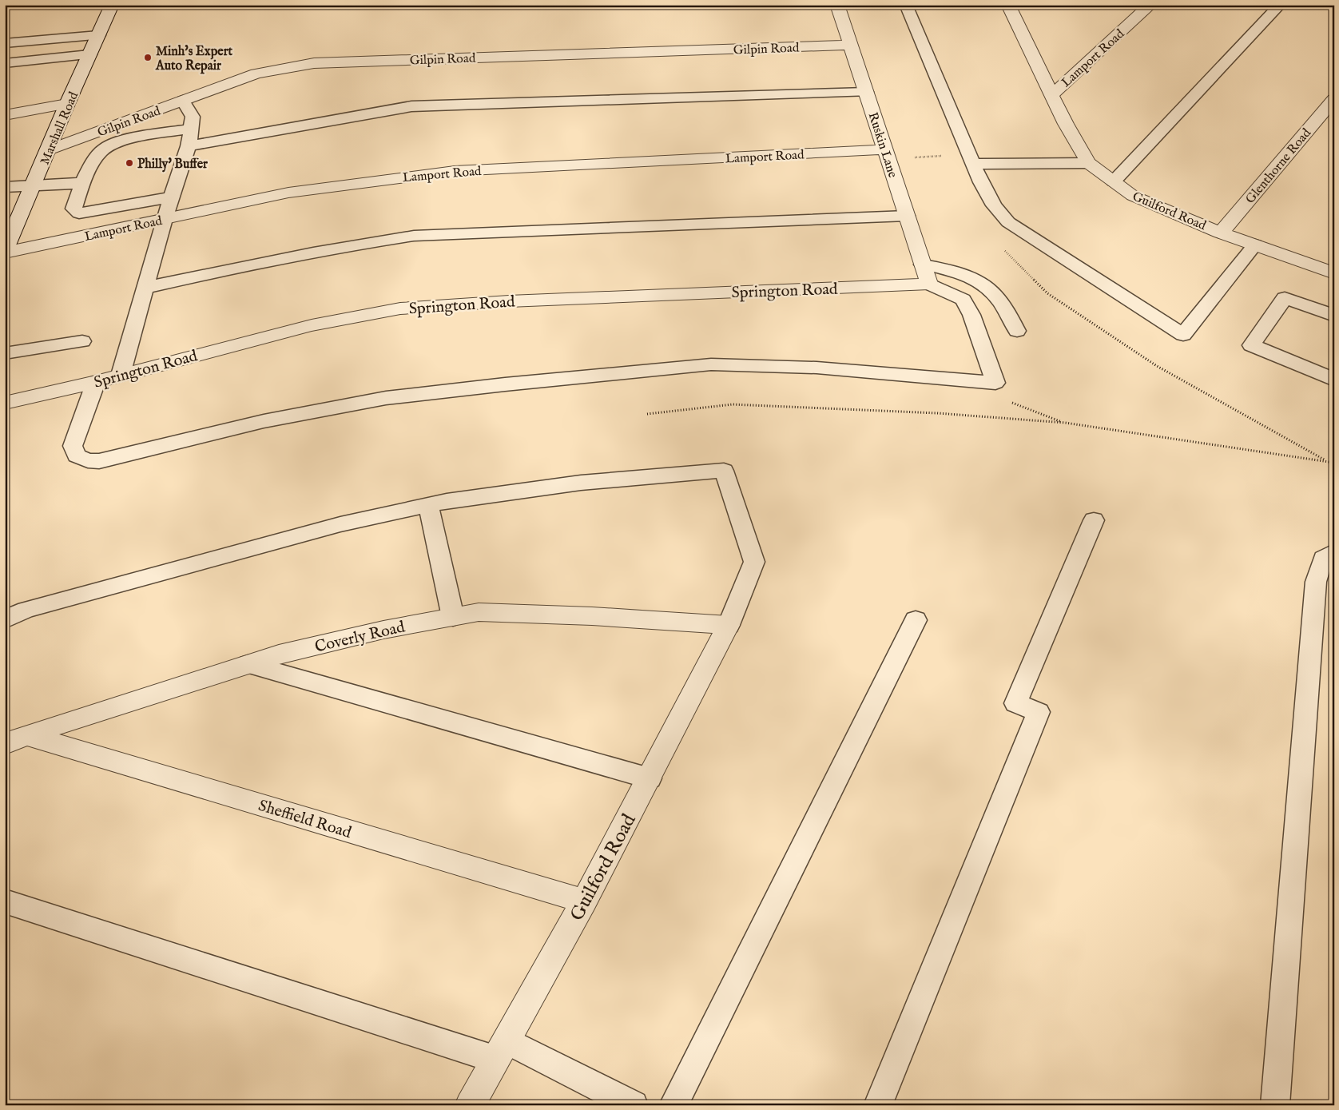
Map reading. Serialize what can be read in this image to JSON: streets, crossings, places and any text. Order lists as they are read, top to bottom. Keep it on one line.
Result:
{"streets":{"street":["Gilpin Road","Lamport Road","Marshall Road","Ruskin Lane","Glenthorne Road","Guilford Road","Springton Road","Coverly Road","Sheffield Road"]},"crossings":[["Gilpin Road","Marshall Road"],["Gilpin Road","Ruskin Lane"],["Lamport Road","Marshall Road"],["Lamport Road","Ruskin Lane"],["Lamport Road","Guilford Road"],["Ruskin Lane","Springton Road"],["Glenthorne Road","Guilford Road"],["Guilford Road","Coverly Road"],["Guilford Road","Sheffield Road"],["Coverly Road","Sheffield Road"]],"places":["Minh's Expert Auto Repair","Philly' Buffer"]}
